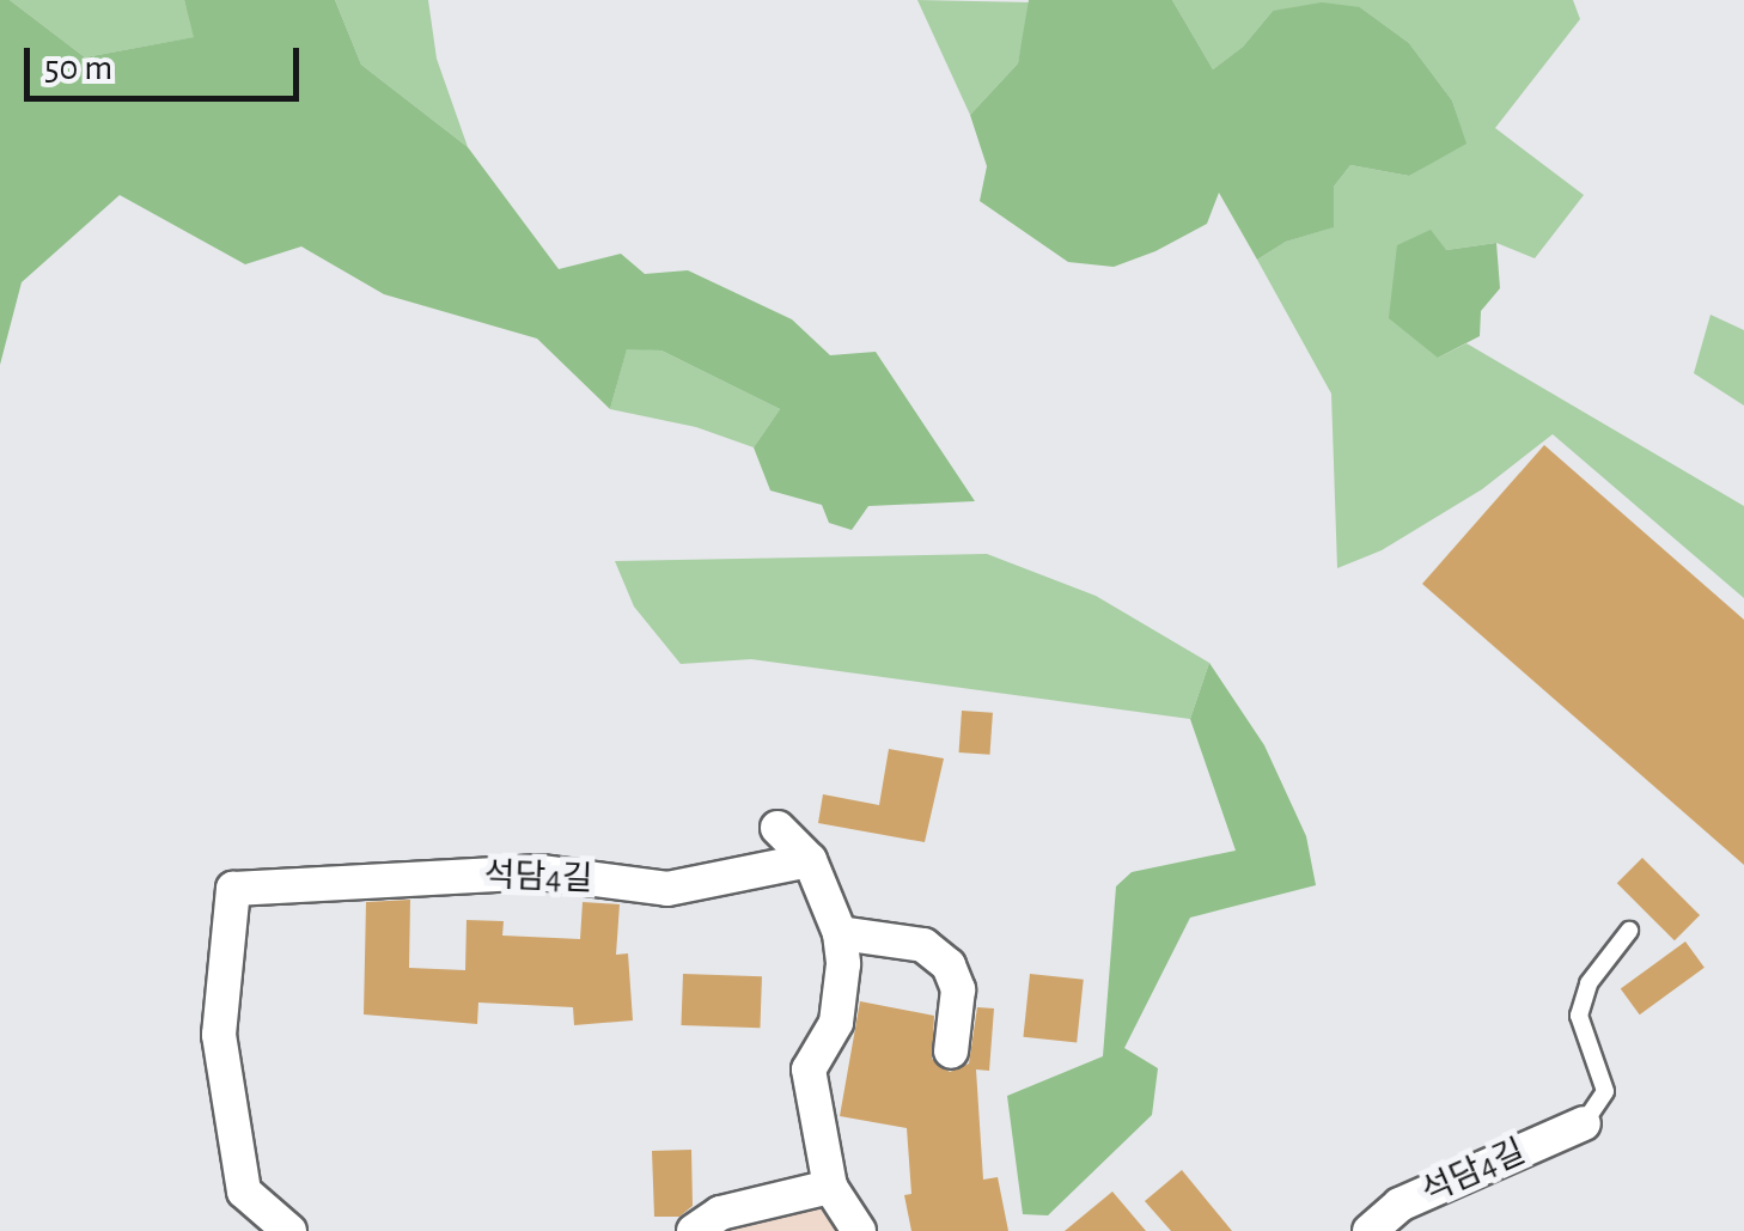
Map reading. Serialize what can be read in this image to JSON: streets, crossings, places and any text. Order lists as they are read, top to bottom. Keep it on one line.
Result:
{"streets":{"street":["석담4길"]},"scale_bar":"50 m"}
